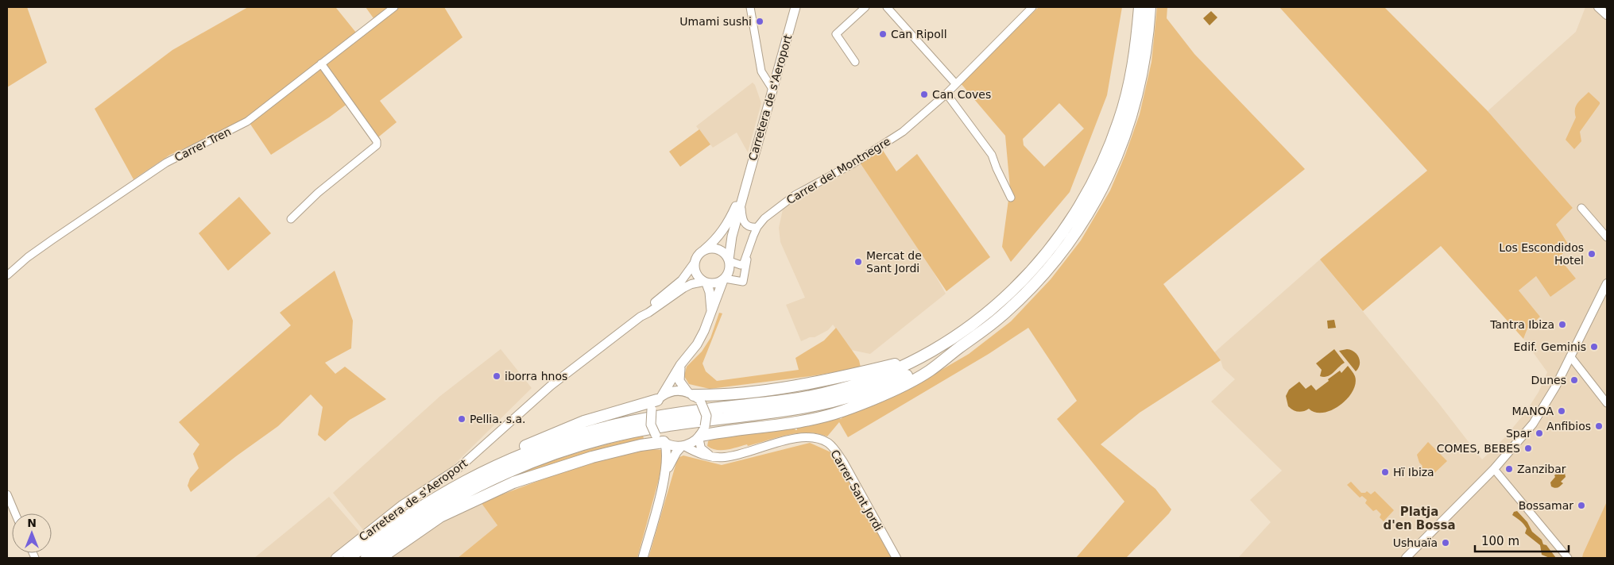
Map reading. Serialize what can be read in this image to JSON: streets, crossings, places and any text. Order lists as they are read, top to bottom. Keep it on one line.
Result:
{"streets":{"main road":["Carretera de s'Aeroport"],"street":["Carrer Tren","Carrer del Montnegre","Carrer Sant Jordi"]},"districts":["Platja d'en Bossa"],"places":["Umami sushi","Can Ripoll","Can Coves","Los Escondidos Hotel","Mercat de Sant Jordi","Tantra Ibiza","Edif. Geminis","iborra hnos","Dunes","MANOA","Pellia. s.a.","Anfibios","Spar","COMES, BEBES","Zanzibar","Hï Ibiza","Bossamar","Ushuaïa"],"scale_bar":"100 m","north":"top"}
